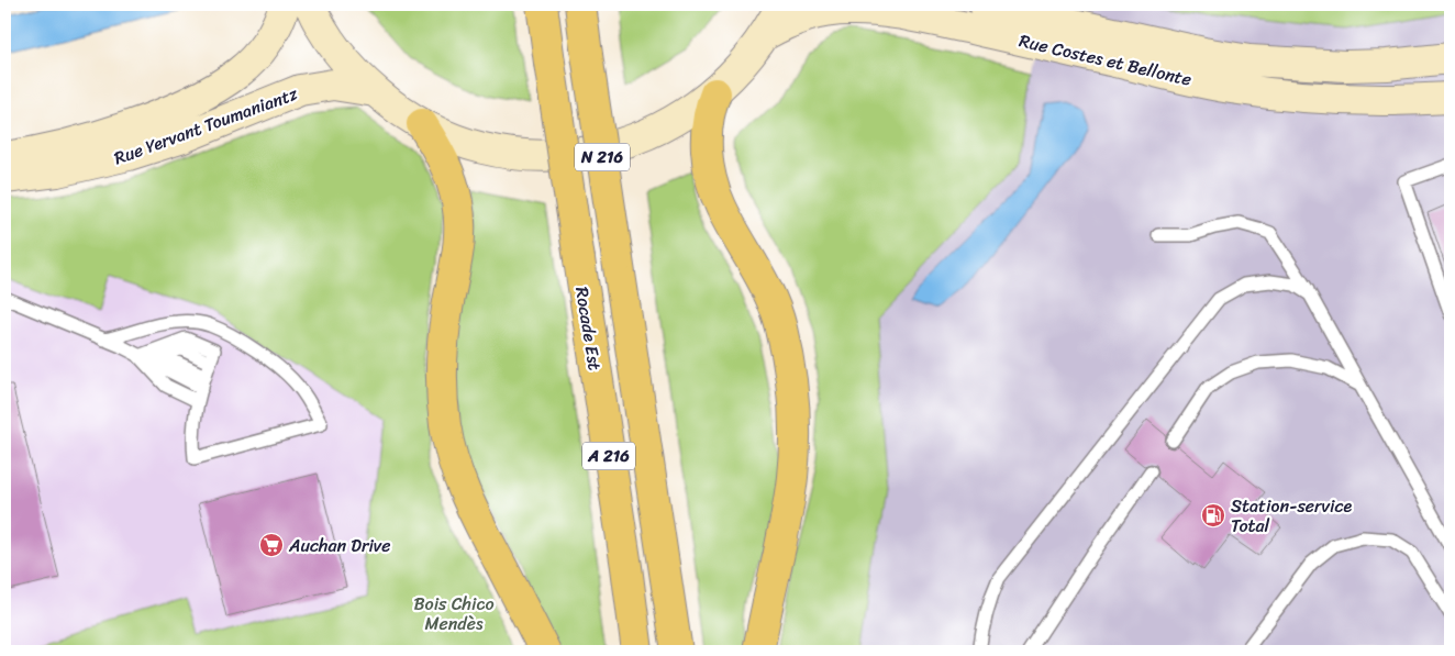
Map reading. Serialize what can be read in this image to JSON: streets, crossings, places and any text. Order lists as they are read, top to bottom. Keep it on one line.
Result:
{"streets":{"highway":["N 216","Rocade Est","A 216"],"main road":["Rue Costes et Bellonte","Rue Yervant Toumaniantz"]},"crossings":[["N 216","A 216"]],"parks":["Bois Chico Mendès"],"places":{"fuel station":["Station-service Total"],"supermarket":["Auchan Drive"]}}
